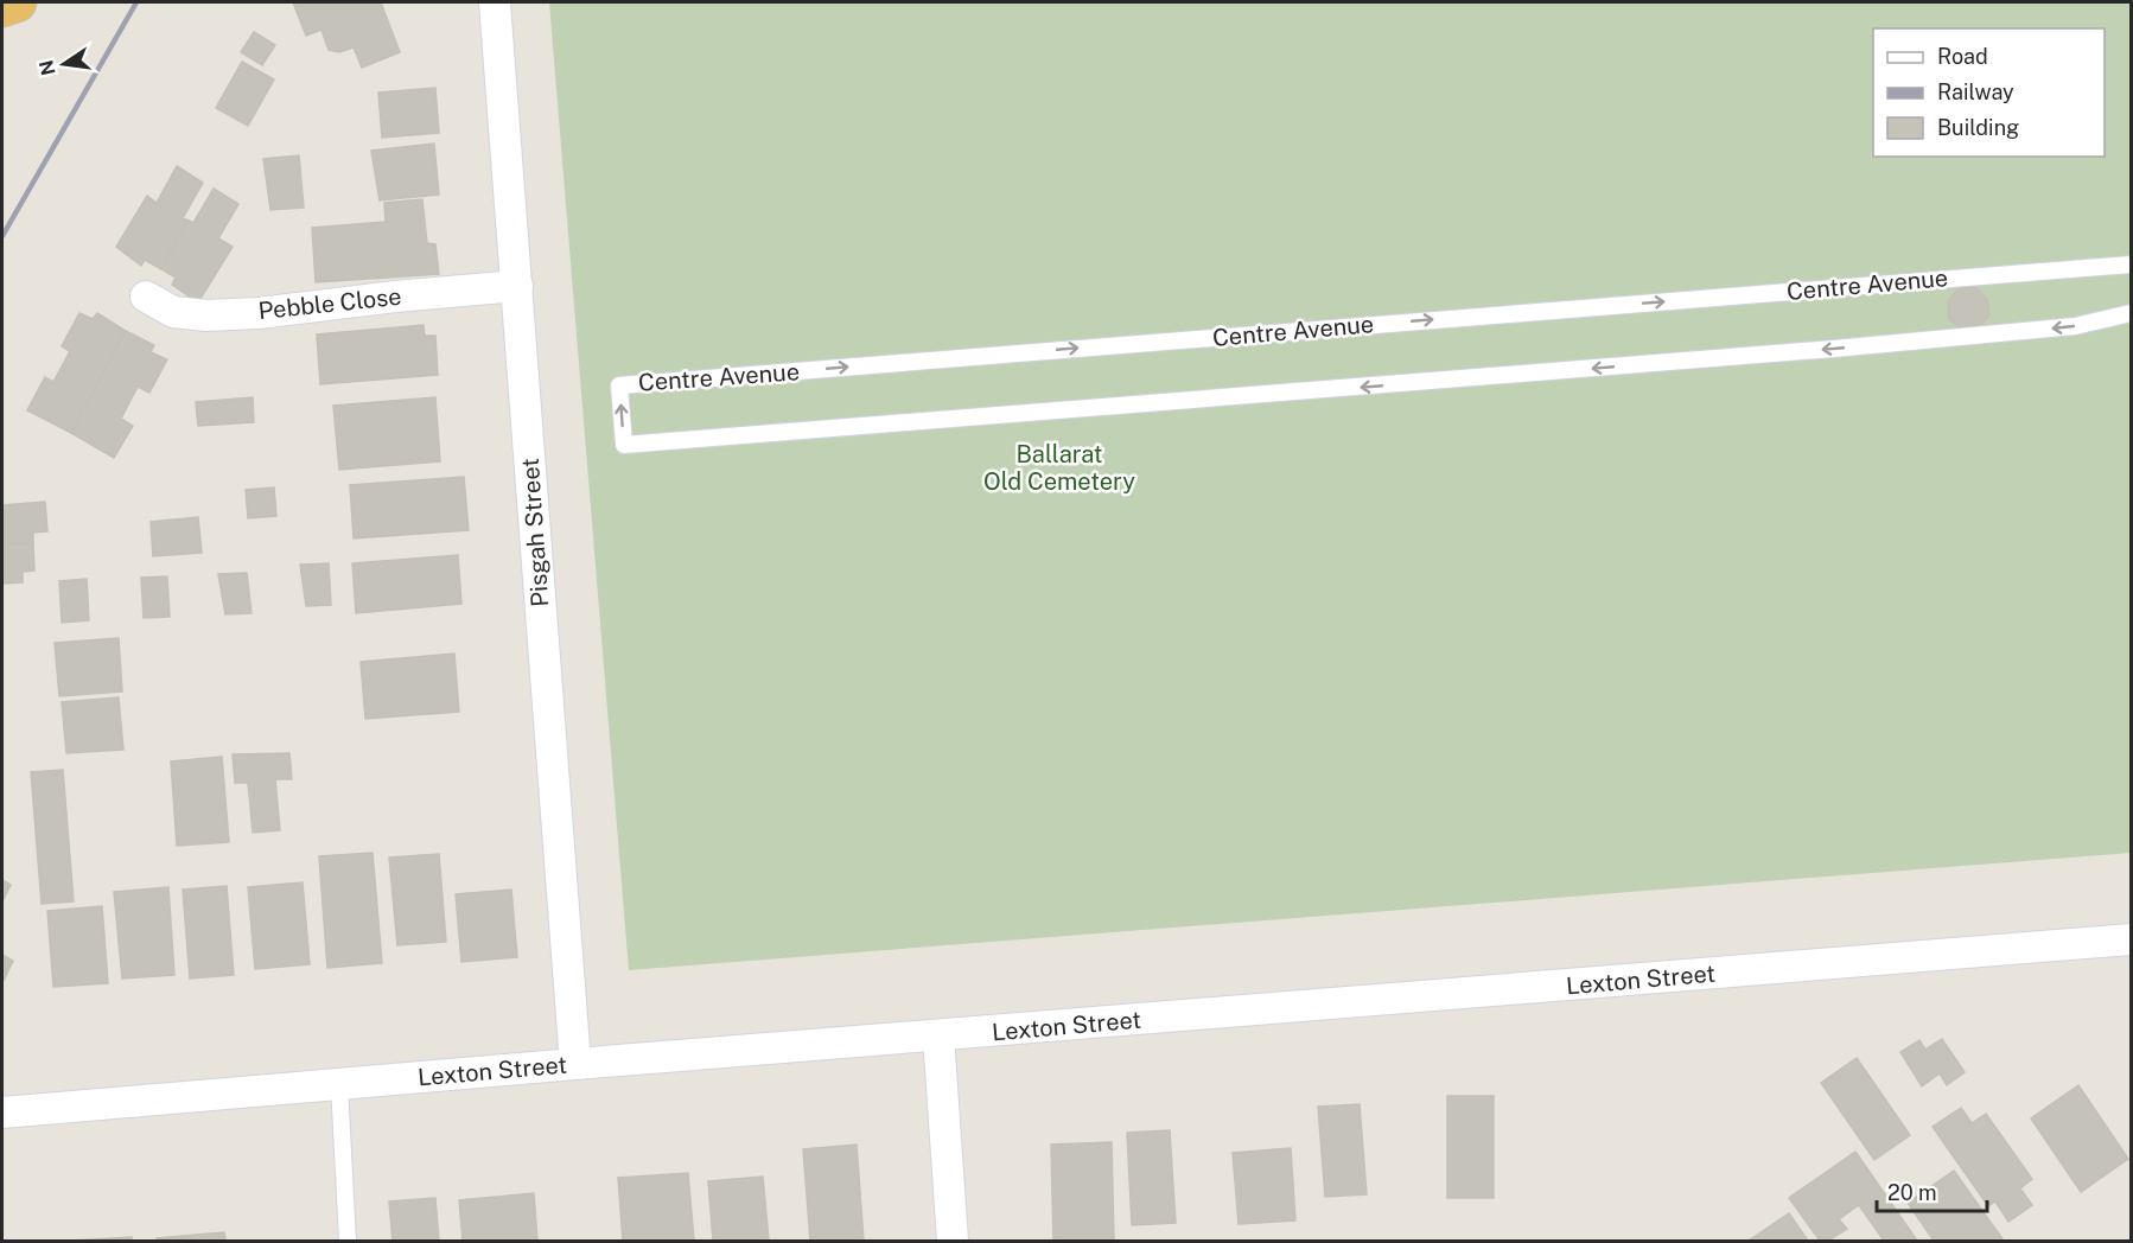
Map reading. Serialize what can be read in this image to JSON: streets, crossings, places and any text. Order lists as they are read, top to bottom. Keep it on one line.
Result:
{"streets":{"street":["Pebble Close","Pisgah Street","Lexton Street"],"lane":["Centre Avenue"]},"crossings":[["Pebble Close","Pisgah Street"],["Pisgah Street","Lexton Street"]],"parks":["Ballarat Old Cemetery"],"legend":["Road","Railway","Building"],"scale_bar":"20 m","north":"left"}
